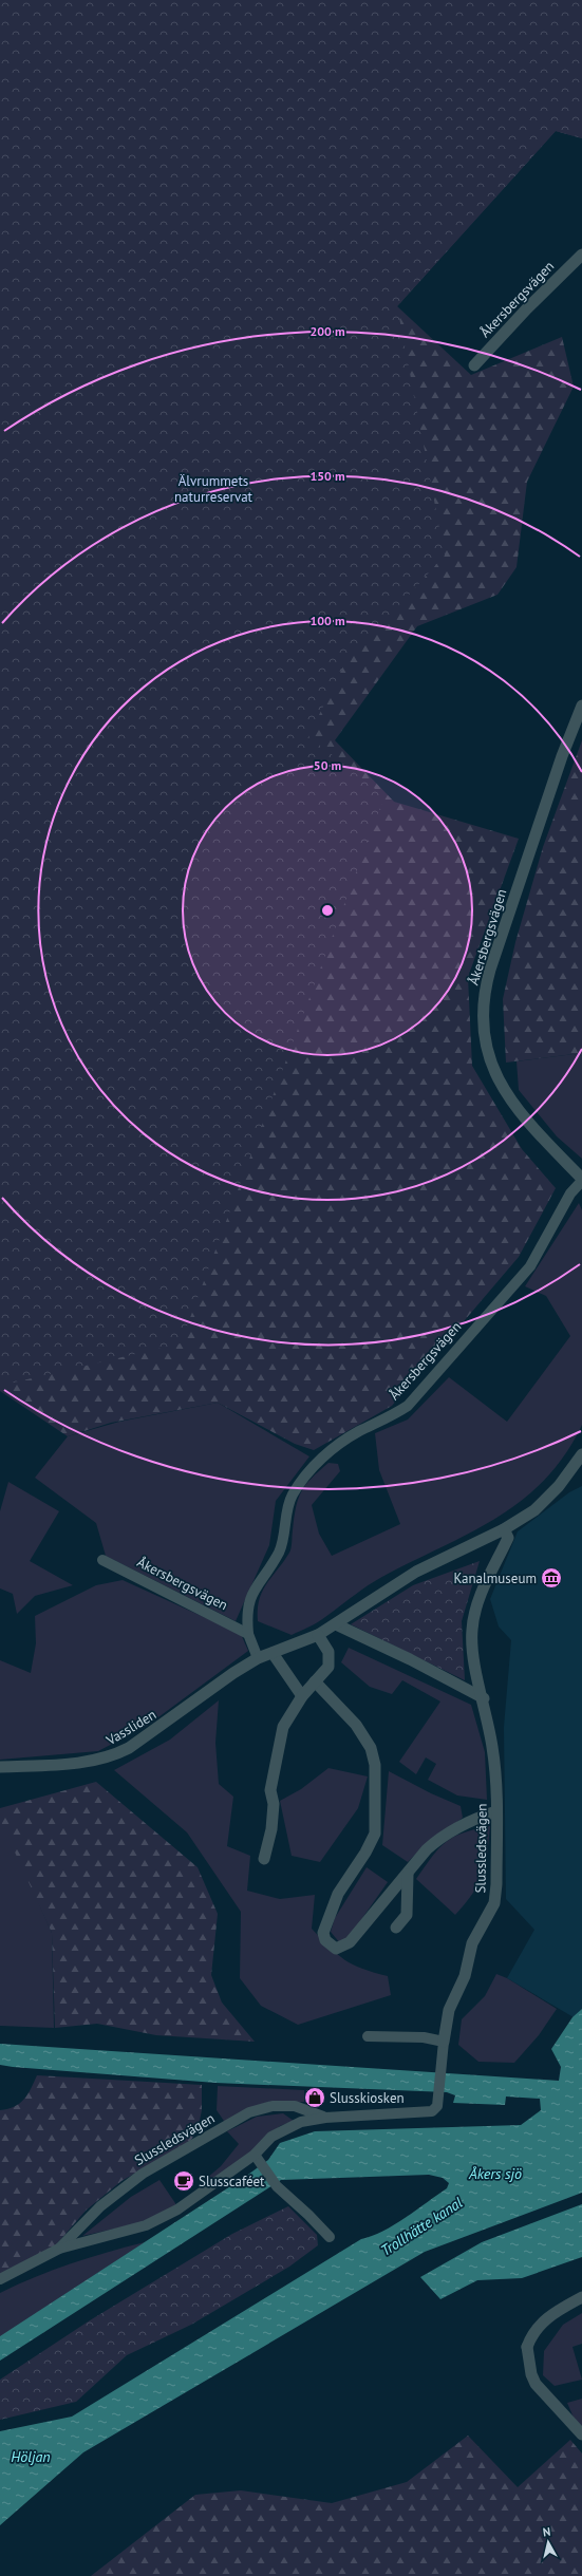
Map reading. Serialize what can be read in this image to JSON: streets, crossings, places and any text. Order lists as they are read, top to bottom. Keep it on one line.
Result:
{"streets":{"street":["Åkersbergsvägen","Vassliden","Slussledsvägen"]},"crossings":[["Åkersbergsvägen","Vassliden"]],"water":["Åkers sjö","Trollhätte kanal","Höljan"],"parks":["Älvrummets naturreservat"],"places":{"museum":["Kanalmuseum"],"shop":["Slusskiosken"],"cafe":["Slusscaféet"]},"north":"top","rings":["200 m","150 m","100 m","50 m"]}
